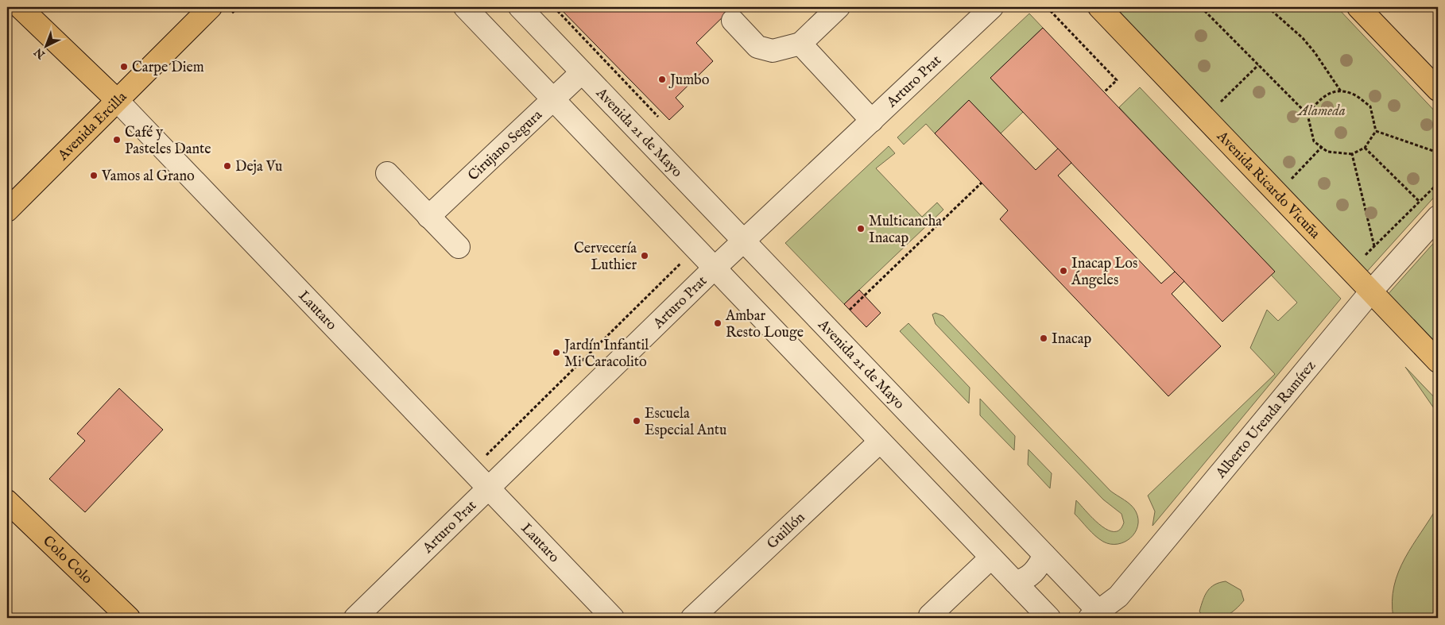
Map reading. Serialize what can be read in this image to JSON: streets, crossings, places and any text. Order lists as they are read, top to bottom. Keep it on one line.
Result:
{"streets":{"main road":["Avenida Ercilla","Avenida Ricardo Vicuña","Lautaro","Colo Colo"],"street":["Arturo Prat","Avenida 21 de Mayo","Cirujano Segura","Alberto Urenda Ramírez","Guillón"]},"crossings":[["Arturo Prat","Avenida 21 de Mayo"],["Arturo Prat","Lautaro"],["Avenida Ercilla","Lautaro"],["Avenida 21 de Mayo","Cirujano Segura"],["Avenida 21 de Mayo","Alberto Urenda Ramírez"],["Avenida Ricardo Vicuña","Alberto Urenda Ramírez"]],"parks":["Alameda"],"places":["Carpe Diem","Jumbo","Café y Pasteles Dante","Deja Vu","Vamos al Grano","Multicancha Inacap","Cervecería Luthier","Inacap Los Ángeles","Ambar Resto Louge","Inacap","Jardín Infantil Mi Caracolito","Escuela Especial Antu"],"north":"bottom left"}
